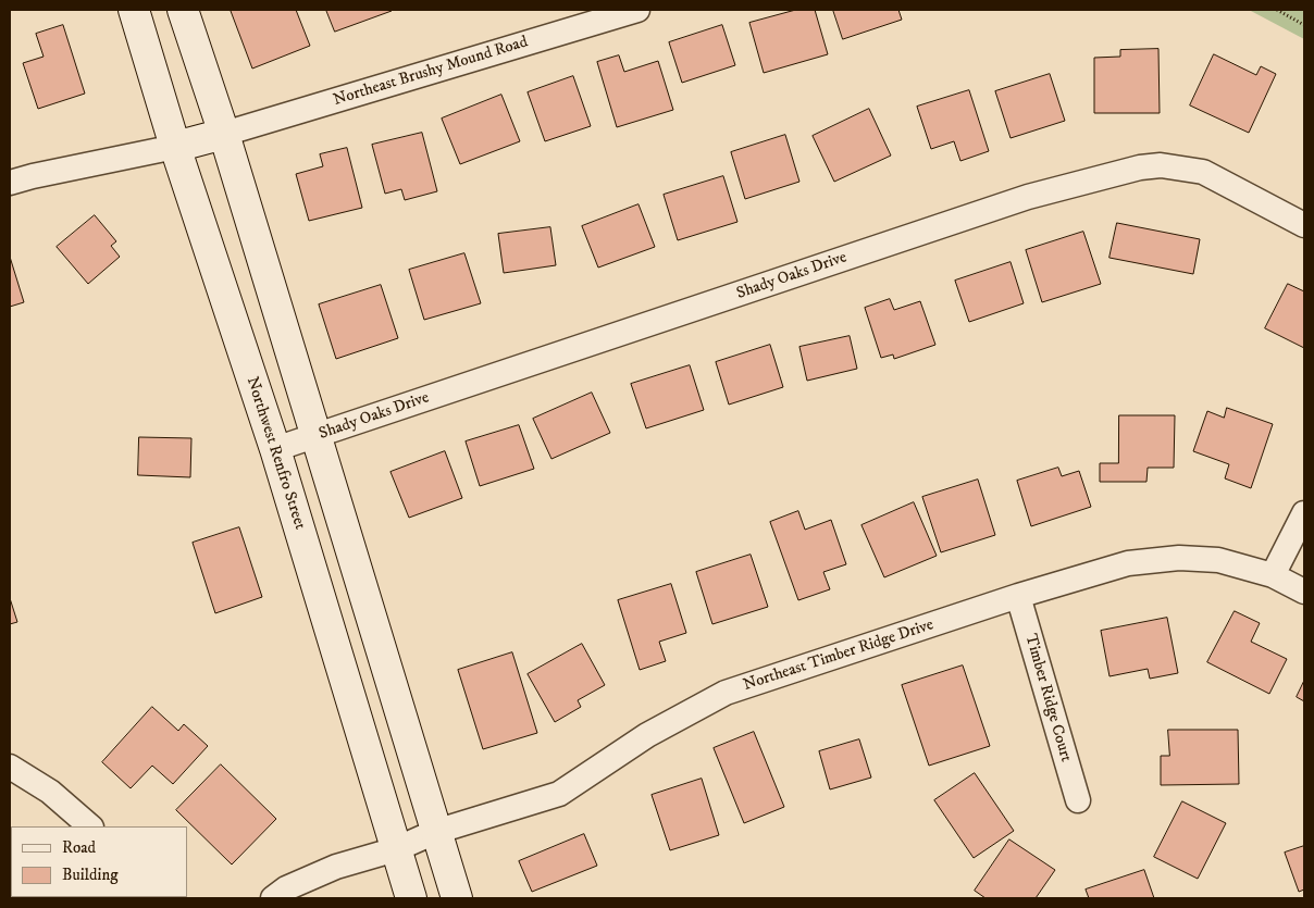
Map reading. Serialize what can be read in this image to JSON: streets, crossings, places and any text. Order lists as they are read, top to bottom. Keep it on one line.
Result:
{"streets":{"main road":["Northwest Renfro Street"],"street":["Northeast Brushy Mound Road","Shady Oaks Drive","Northeast Timber Ridge Drive","Timber Ridge Court"]},"crossings":[["Shady Oaks Drive","Northwest Renfro Street"],["Northwest Renfro Street","Northeast Timber Ridge Drive"],["Northeast Timber Ridge Drive","Timber Ridge Court"]],"legend":["Road","Building"]}
